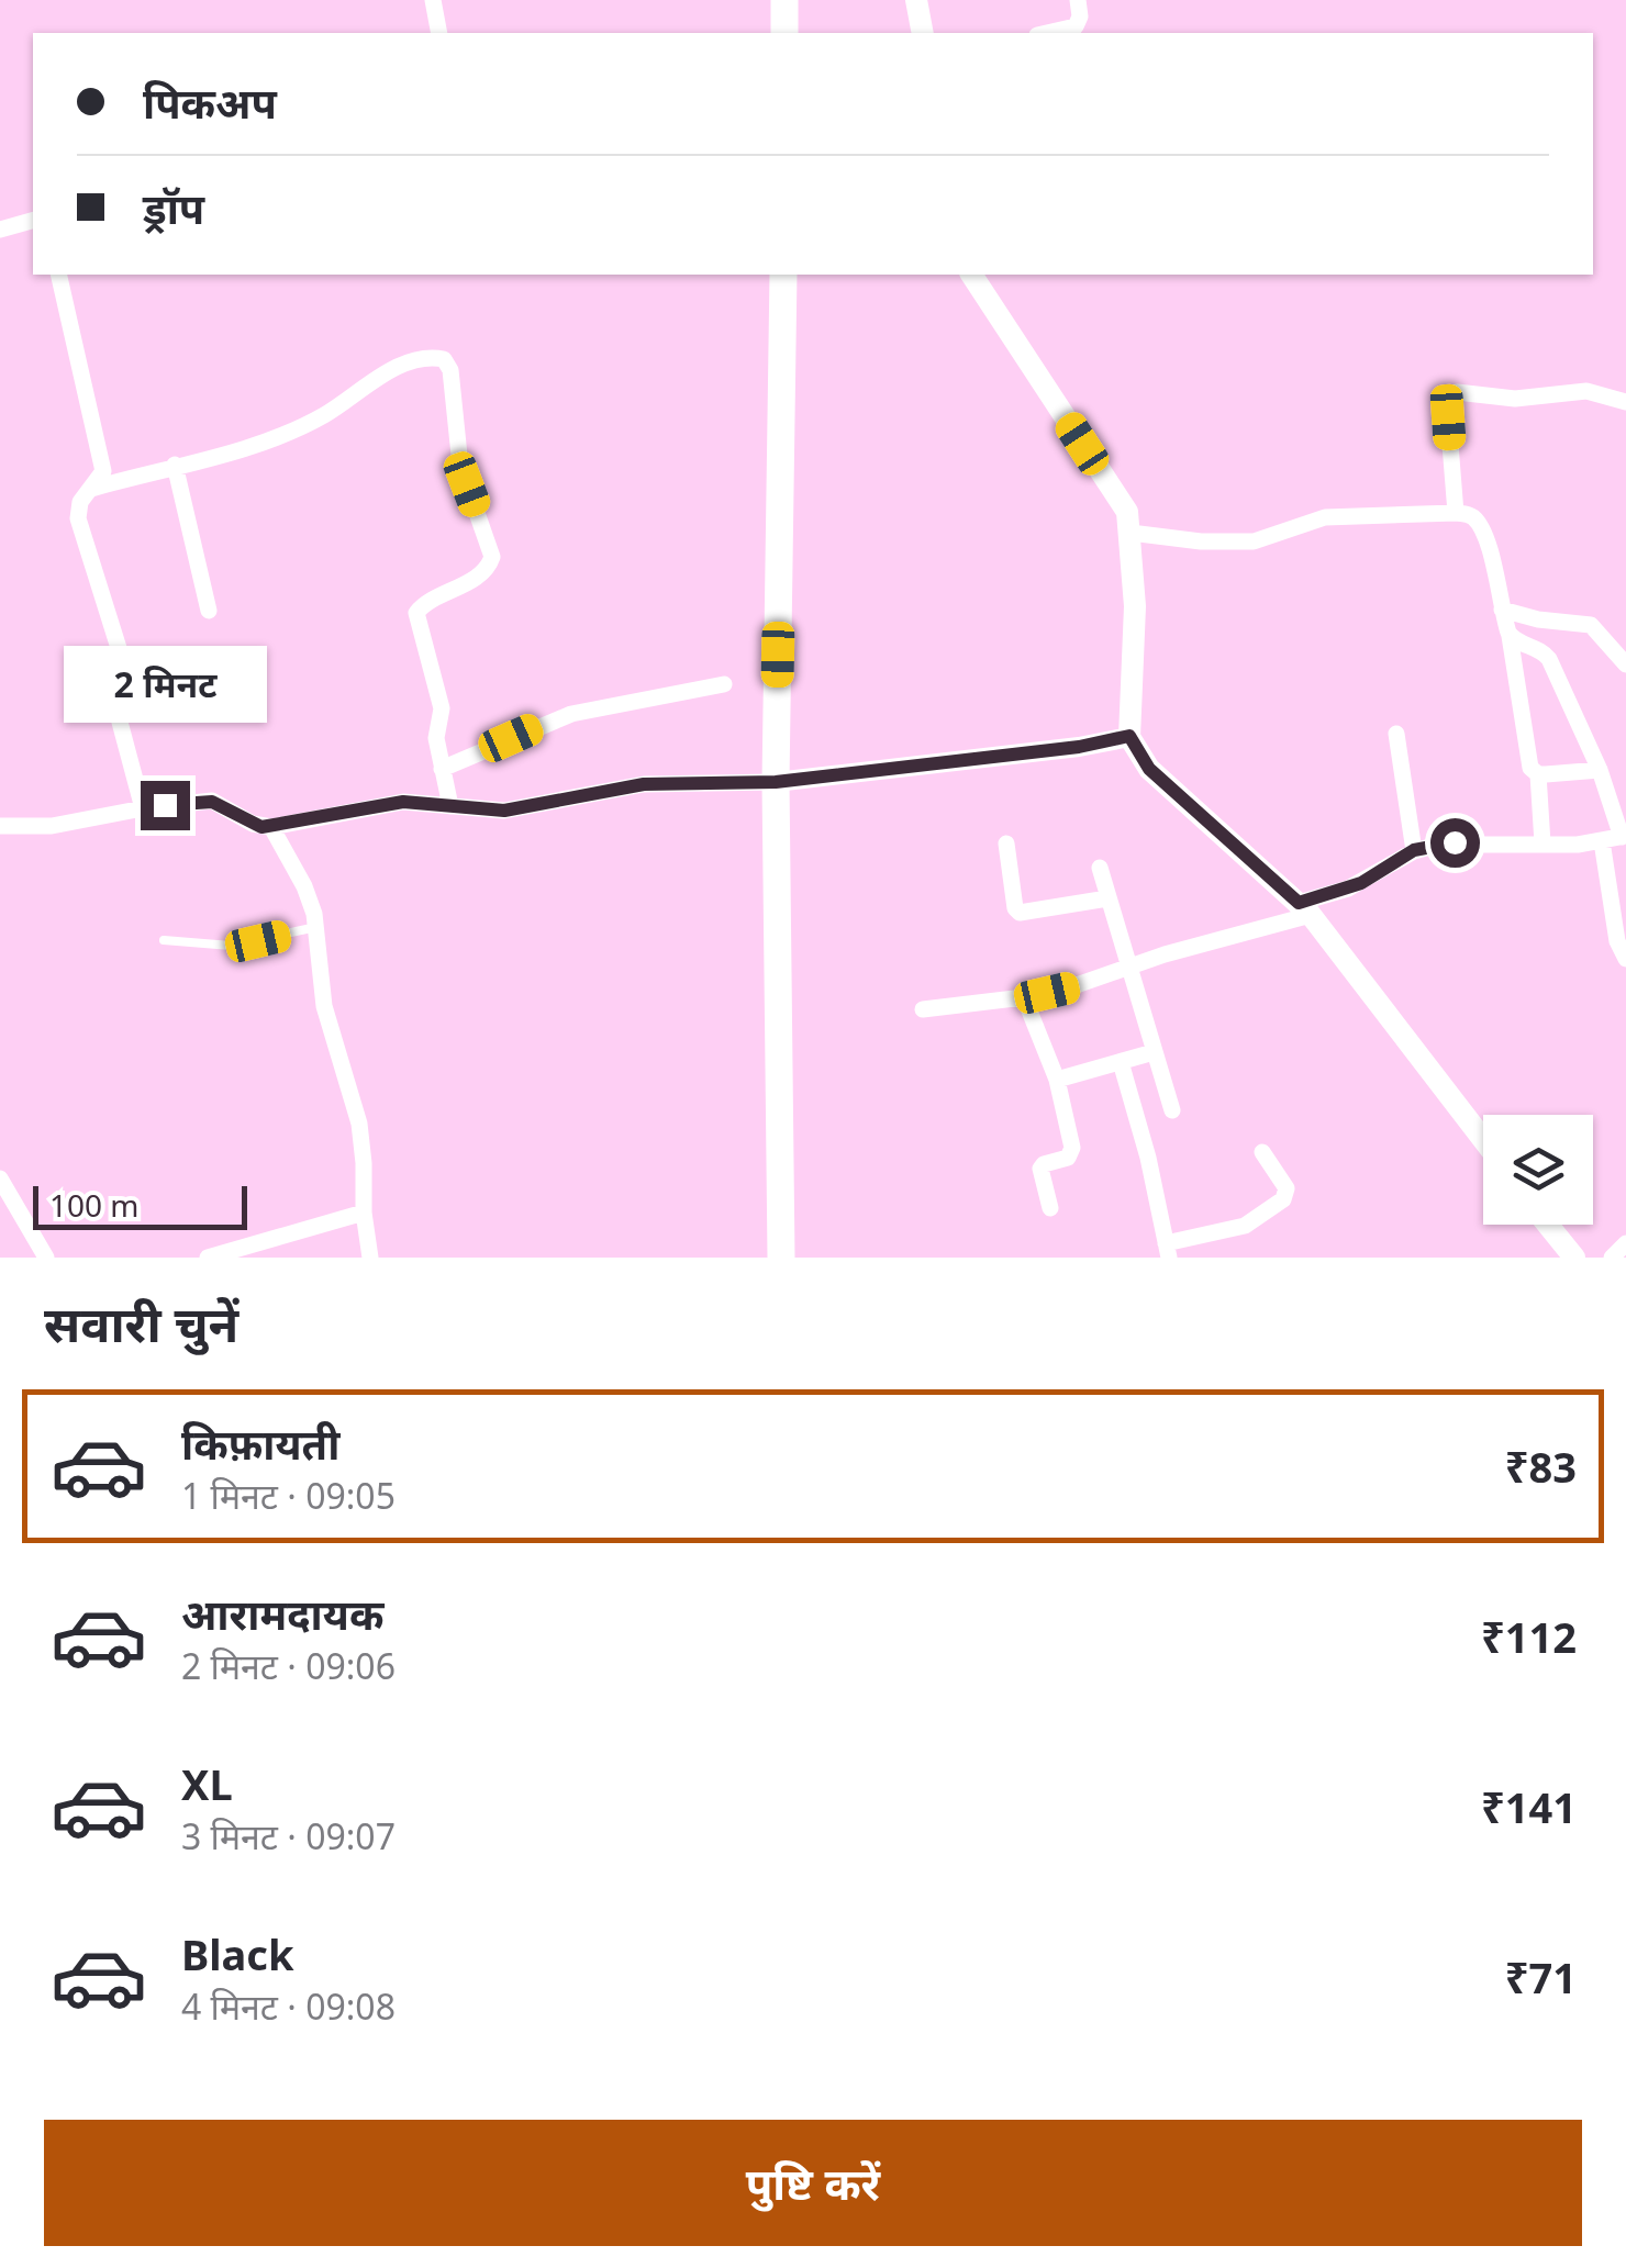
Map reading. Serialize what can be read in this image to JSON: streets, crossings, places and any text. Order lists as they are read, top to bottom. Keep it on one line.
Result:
{"scale_bar":"100 m","page":{"banner":["पिकअप","ड्रॉप"],"bubble":"2 मिनट","scale":"100 m","heading":"सवारी चुनें","list":[{"name":"किफ़ायती","note":"1 मिनट · 09:05","value":"₹83"},{"name":"आरामदायक","note":"2 मिनट · 09:06","value":"₹112"},{"name":"XL","note":"3 मिनट · 09:07","value":"₹141"},{"name":"Black","note":"4 मिनट · 09:08","value":"₹71"}],"buttons":"पुष्टि करें"}}
